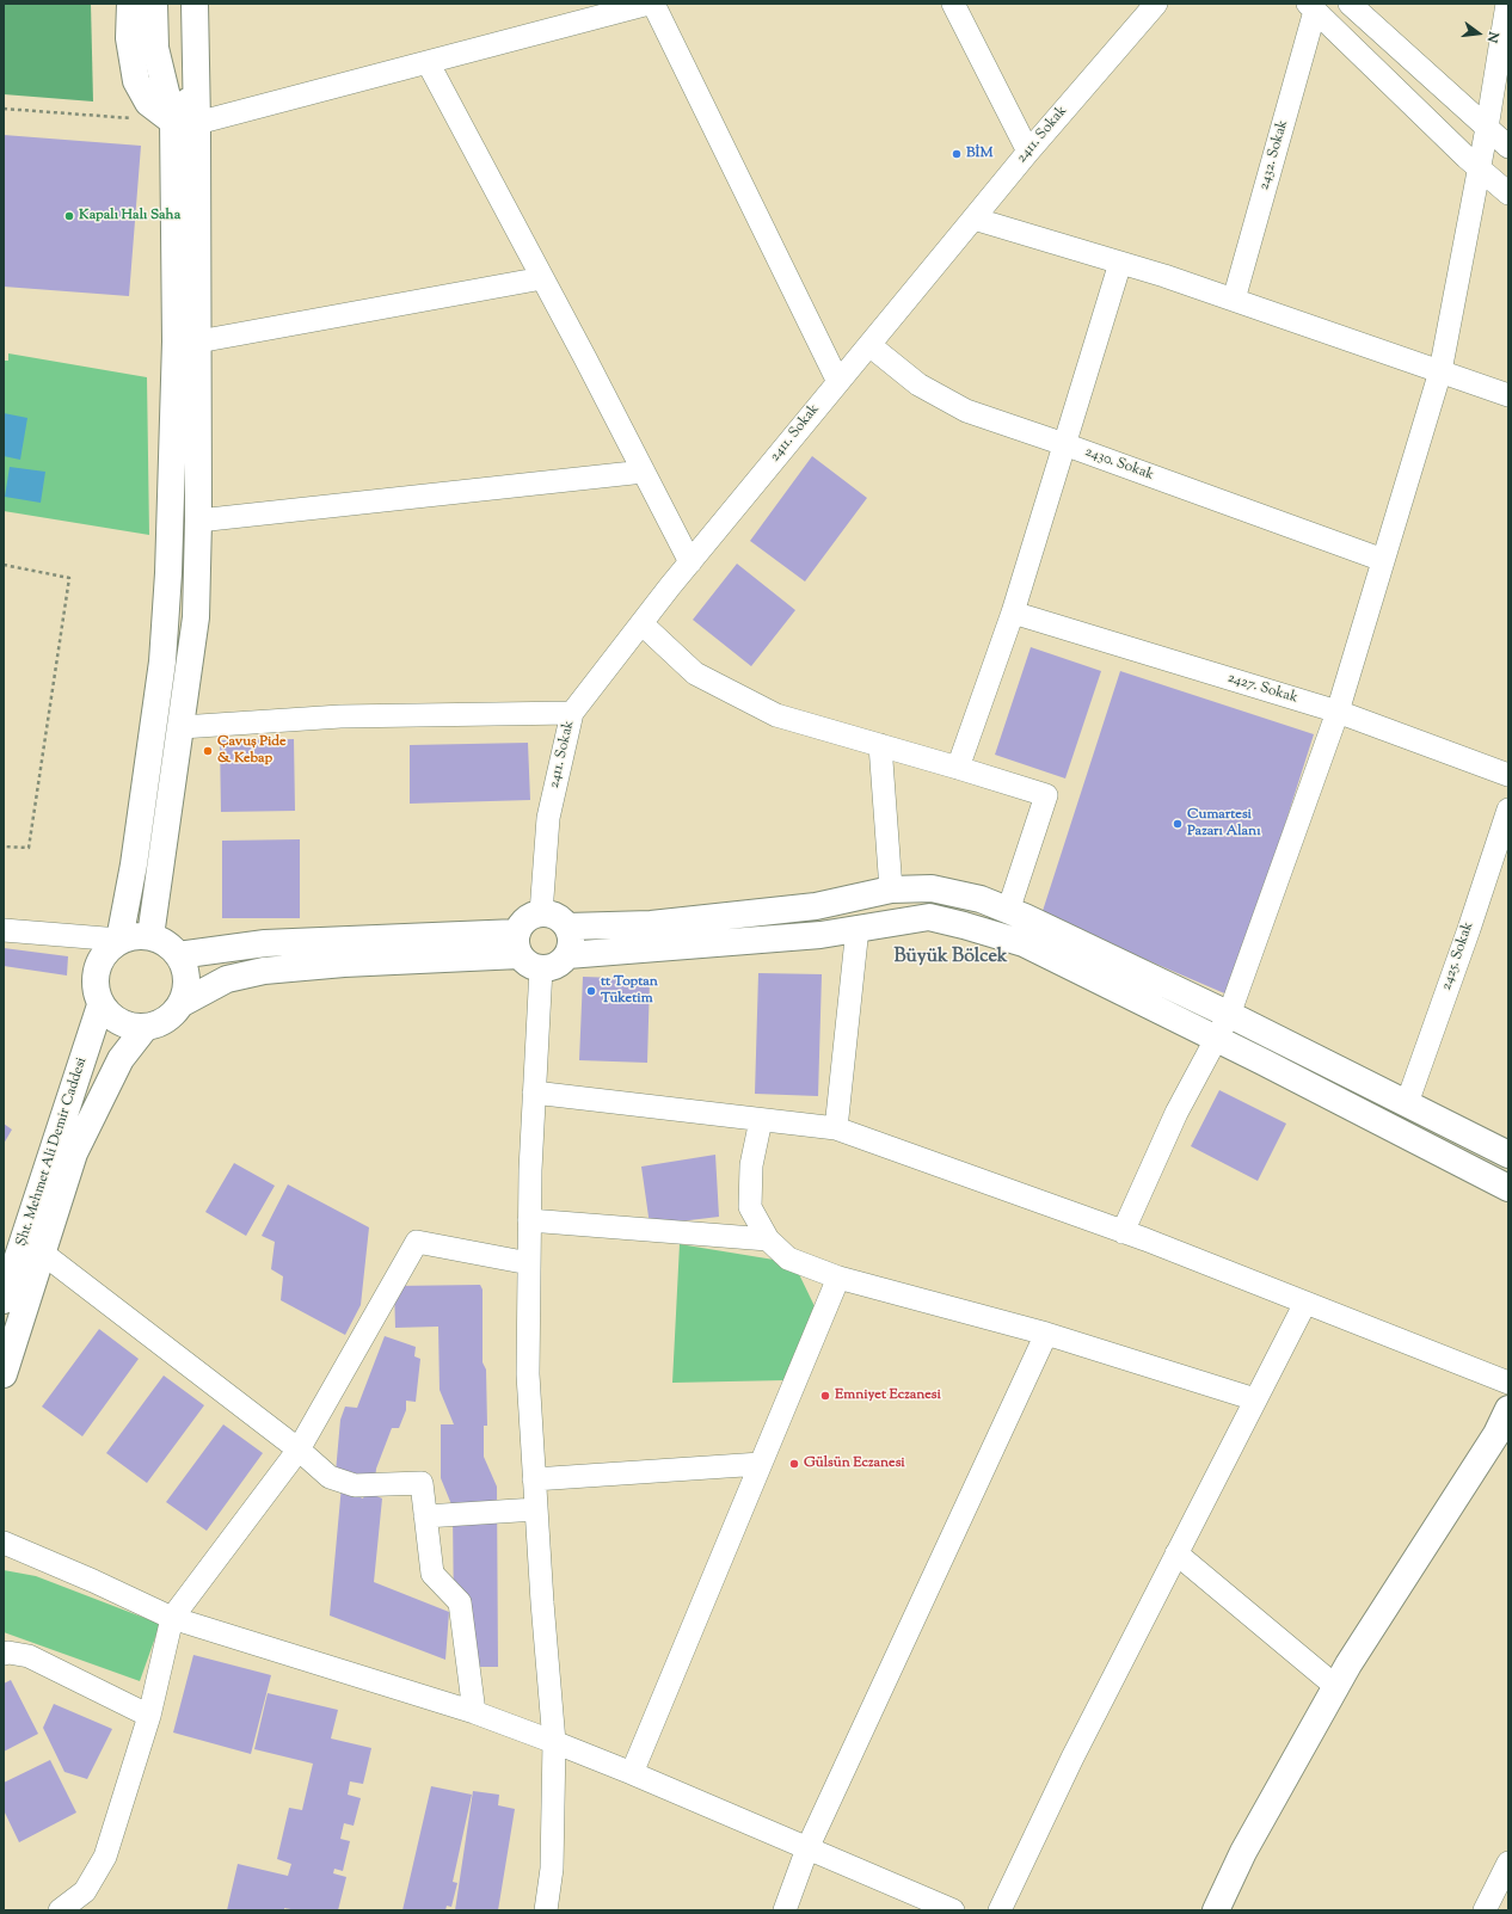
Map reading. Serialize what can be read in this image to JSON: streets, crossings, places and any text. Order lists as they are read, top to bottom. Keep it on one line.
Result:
{"streets":{"main road":["Şht. Mehmet Ali Demir Caddesi"],"street":["2411. Sokak","2432. Sokak","2430. Sokak","2427. Sokak","2425. Sokak"]},"crossings":[["2411. Sokak","2430. Sokak"]],"districts":["Büyük Bölcek"],"places":["BİM","Kapalı Halı Saha","Çavuş Pide & Kebap","Cumartesi Pazarı Alanı","tt Toptan Tüketim","Emniyet Eczanesi","Gülsün Eczanesi"],"north":"right"}
